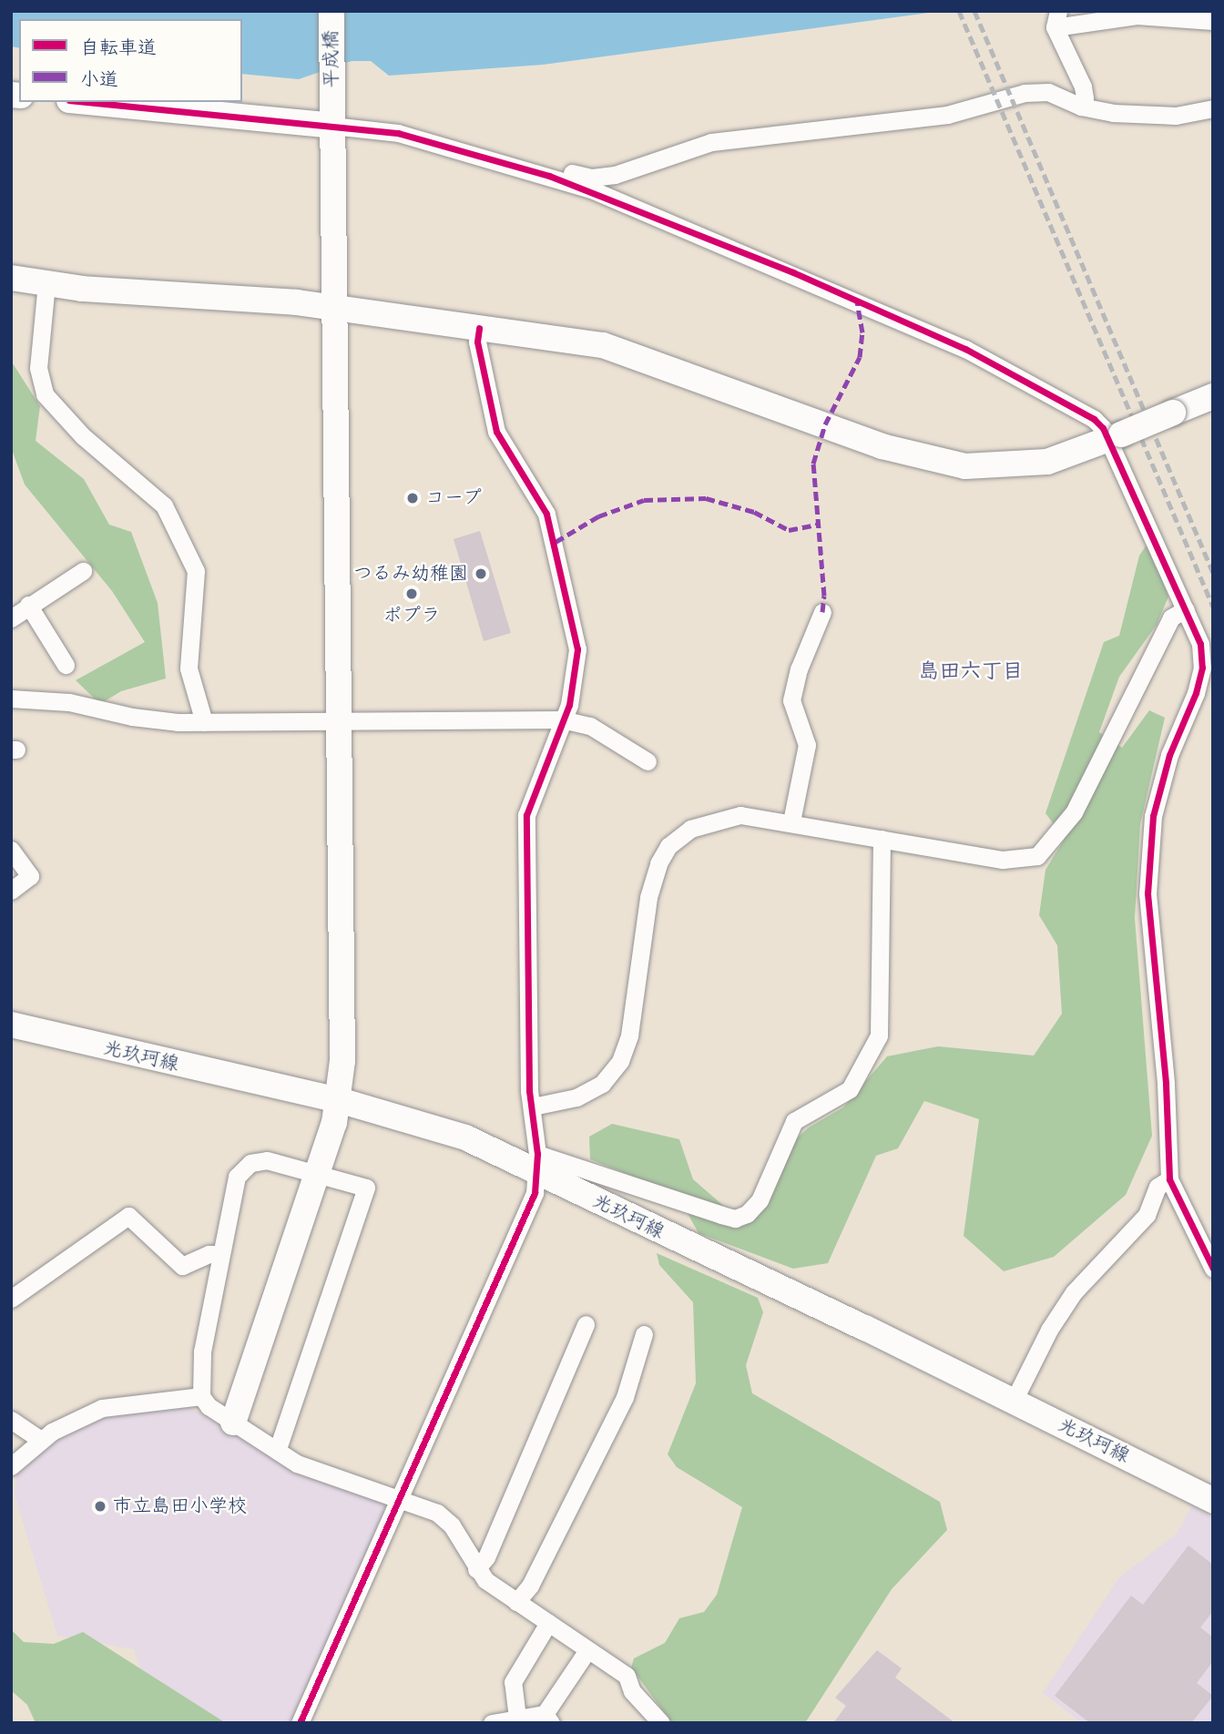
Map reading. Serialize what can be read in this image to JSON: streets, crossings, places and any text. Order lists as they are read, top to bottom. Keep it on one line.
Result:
{"streets":{"street":["平成橋","光玖珂線"]},"crossings":[["平成橋","光玖珂線"]],"districts":["島田六丁目"],"places":["コープ","つるみ幼稚園","ポプラ","市立島田小学校"],"legend":["自転車道","小道"]}
